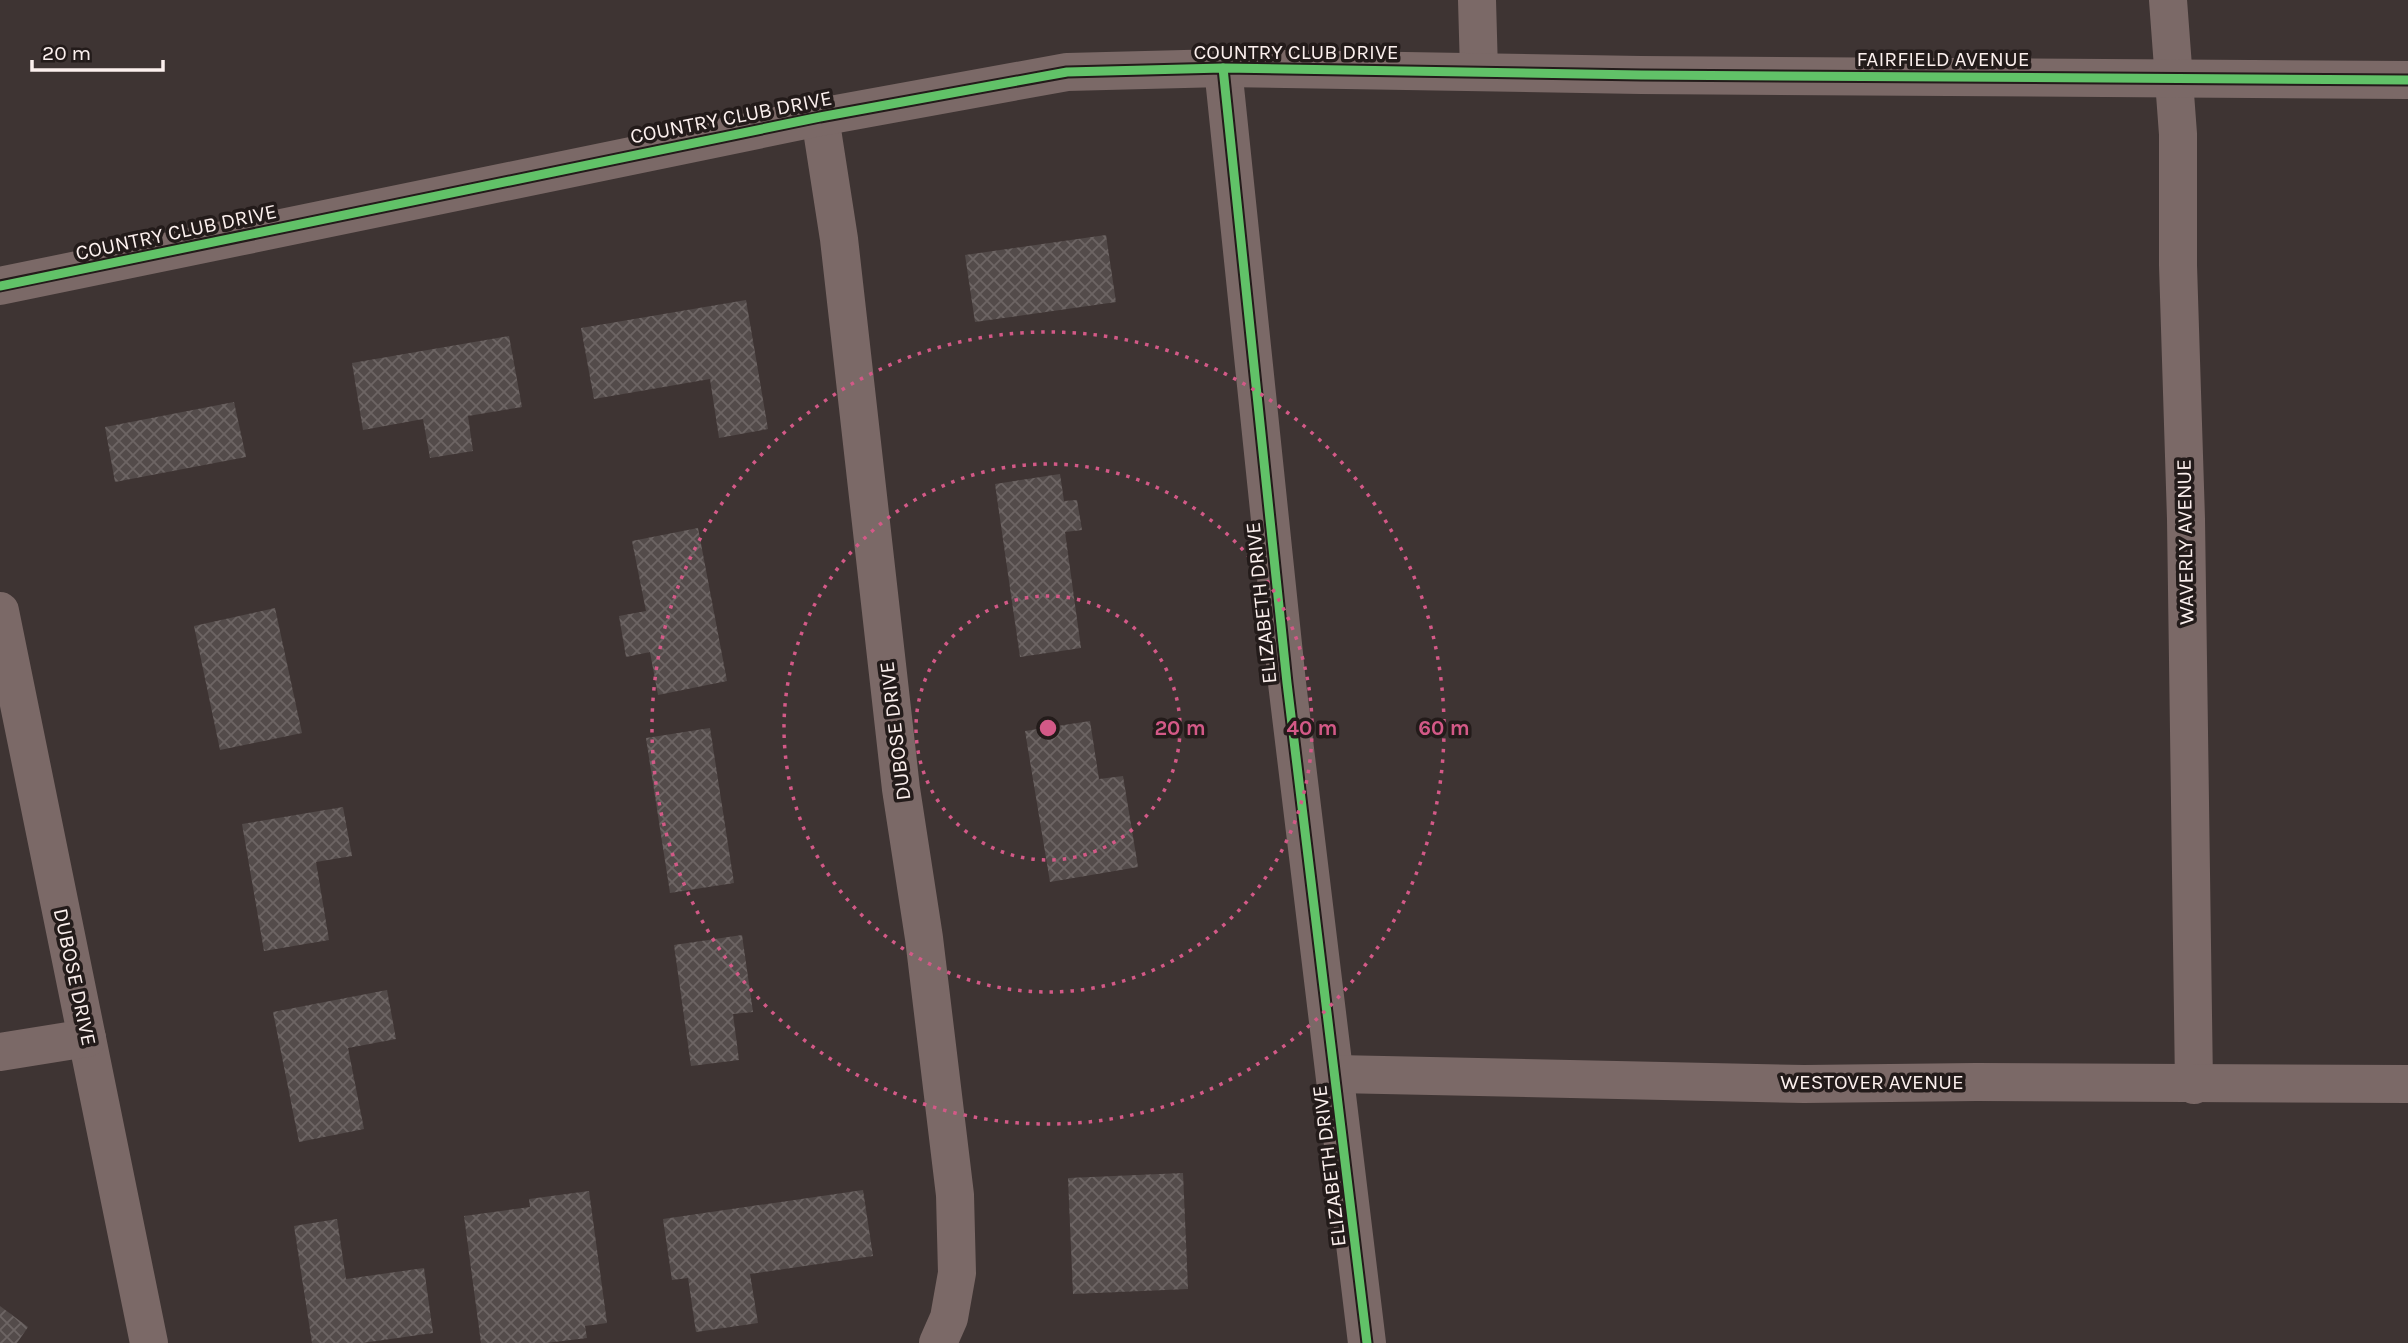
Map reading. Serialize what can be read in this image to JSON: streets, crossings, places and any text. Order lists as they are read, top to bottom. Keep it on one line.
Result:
{"streets":{"street":["COUNTRY CLUB DRIVE","FAIRFIELD AVENUE","WAVERLY AVENUE","ELIZABETH DRIVE","DUBOSE DRIVE","WESTOVER AVENUE"]},"crossings":[["COUNTRY CLUB DRIVE","FAIRFIELD AVENUE"],["COUNTRY CLUB DRIVE","ELIZABETH DRIVE"],["COUNTRY CLUB DRIVE","DUBOSE DRIVE"],["FAIRFIELD AVENUE","WAVERLY AVENUE"],["WAVERLY AVENUE","WESTOVER AVENUE"],["ELIZABETH DRIVE","WESTOVER AVENUE"]],"scale_bar":"20 m","rings":["20 m","40 m","60 m"]}
